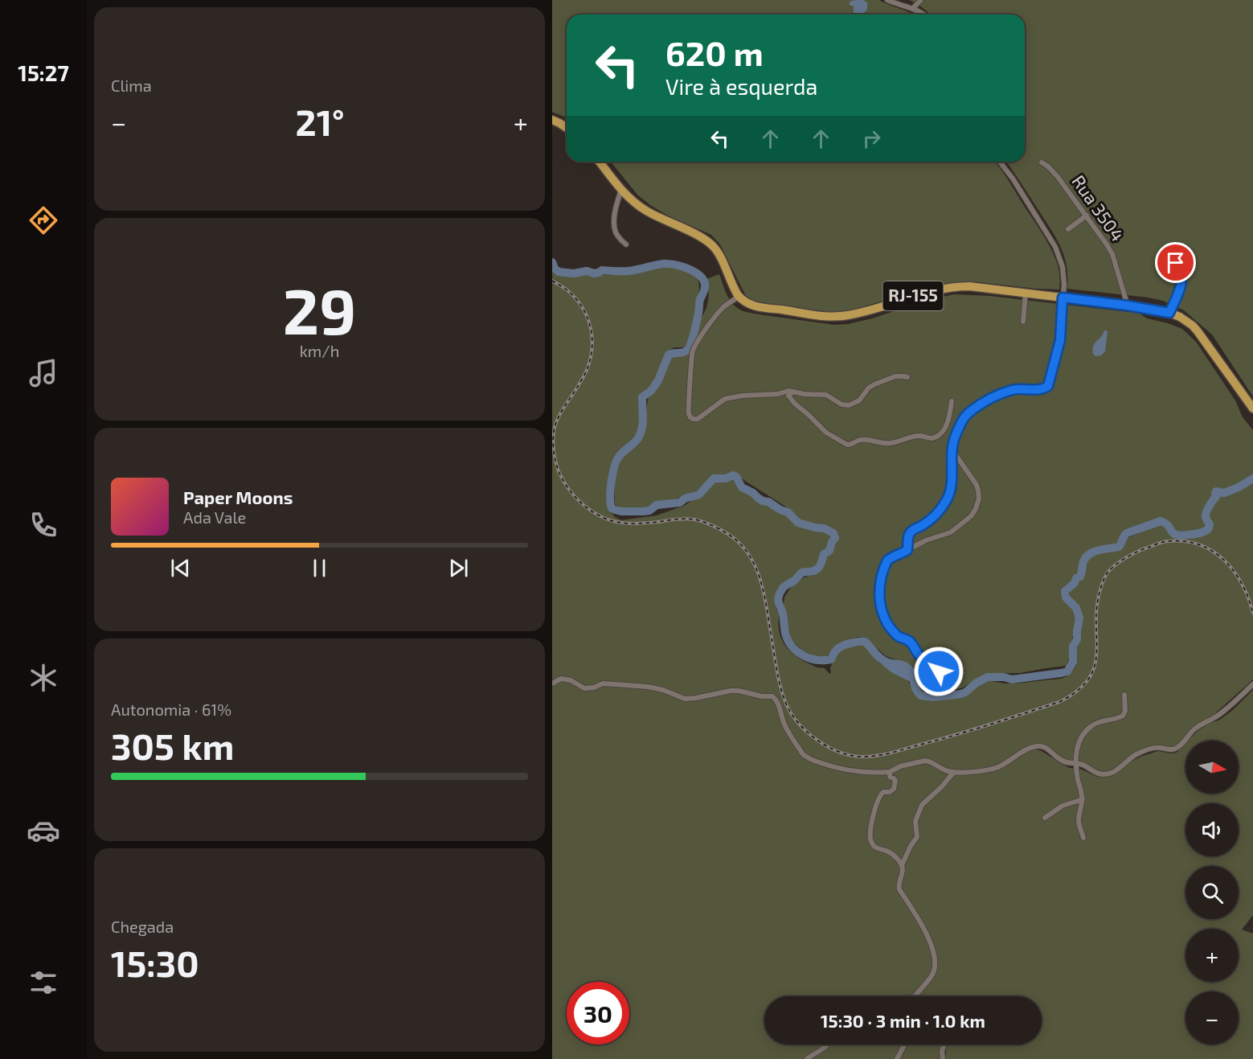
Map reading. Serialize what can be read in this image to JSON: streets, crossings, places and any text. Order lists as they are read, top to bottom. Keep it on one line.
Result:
{"streets":{"main road":["RJ-155"],"street":["Rua 3504"]},"crossings":[["Rua 3504","RJ-155"]],"north":"right","page":{"tabs":"15:27","tile":["Clima",["29","km/h"],["Autonomia · 61%","305 km"],["Chegada","15:30"]],"turn":["620 m","Vire à esquerda"],"heat":["−","21°","+"],"song":["Paper Moons","Ada Vale"],"map_buttons":["+","−"],"limit":"30","trip":"15:30 · 3 min · 1.0 km"}}
